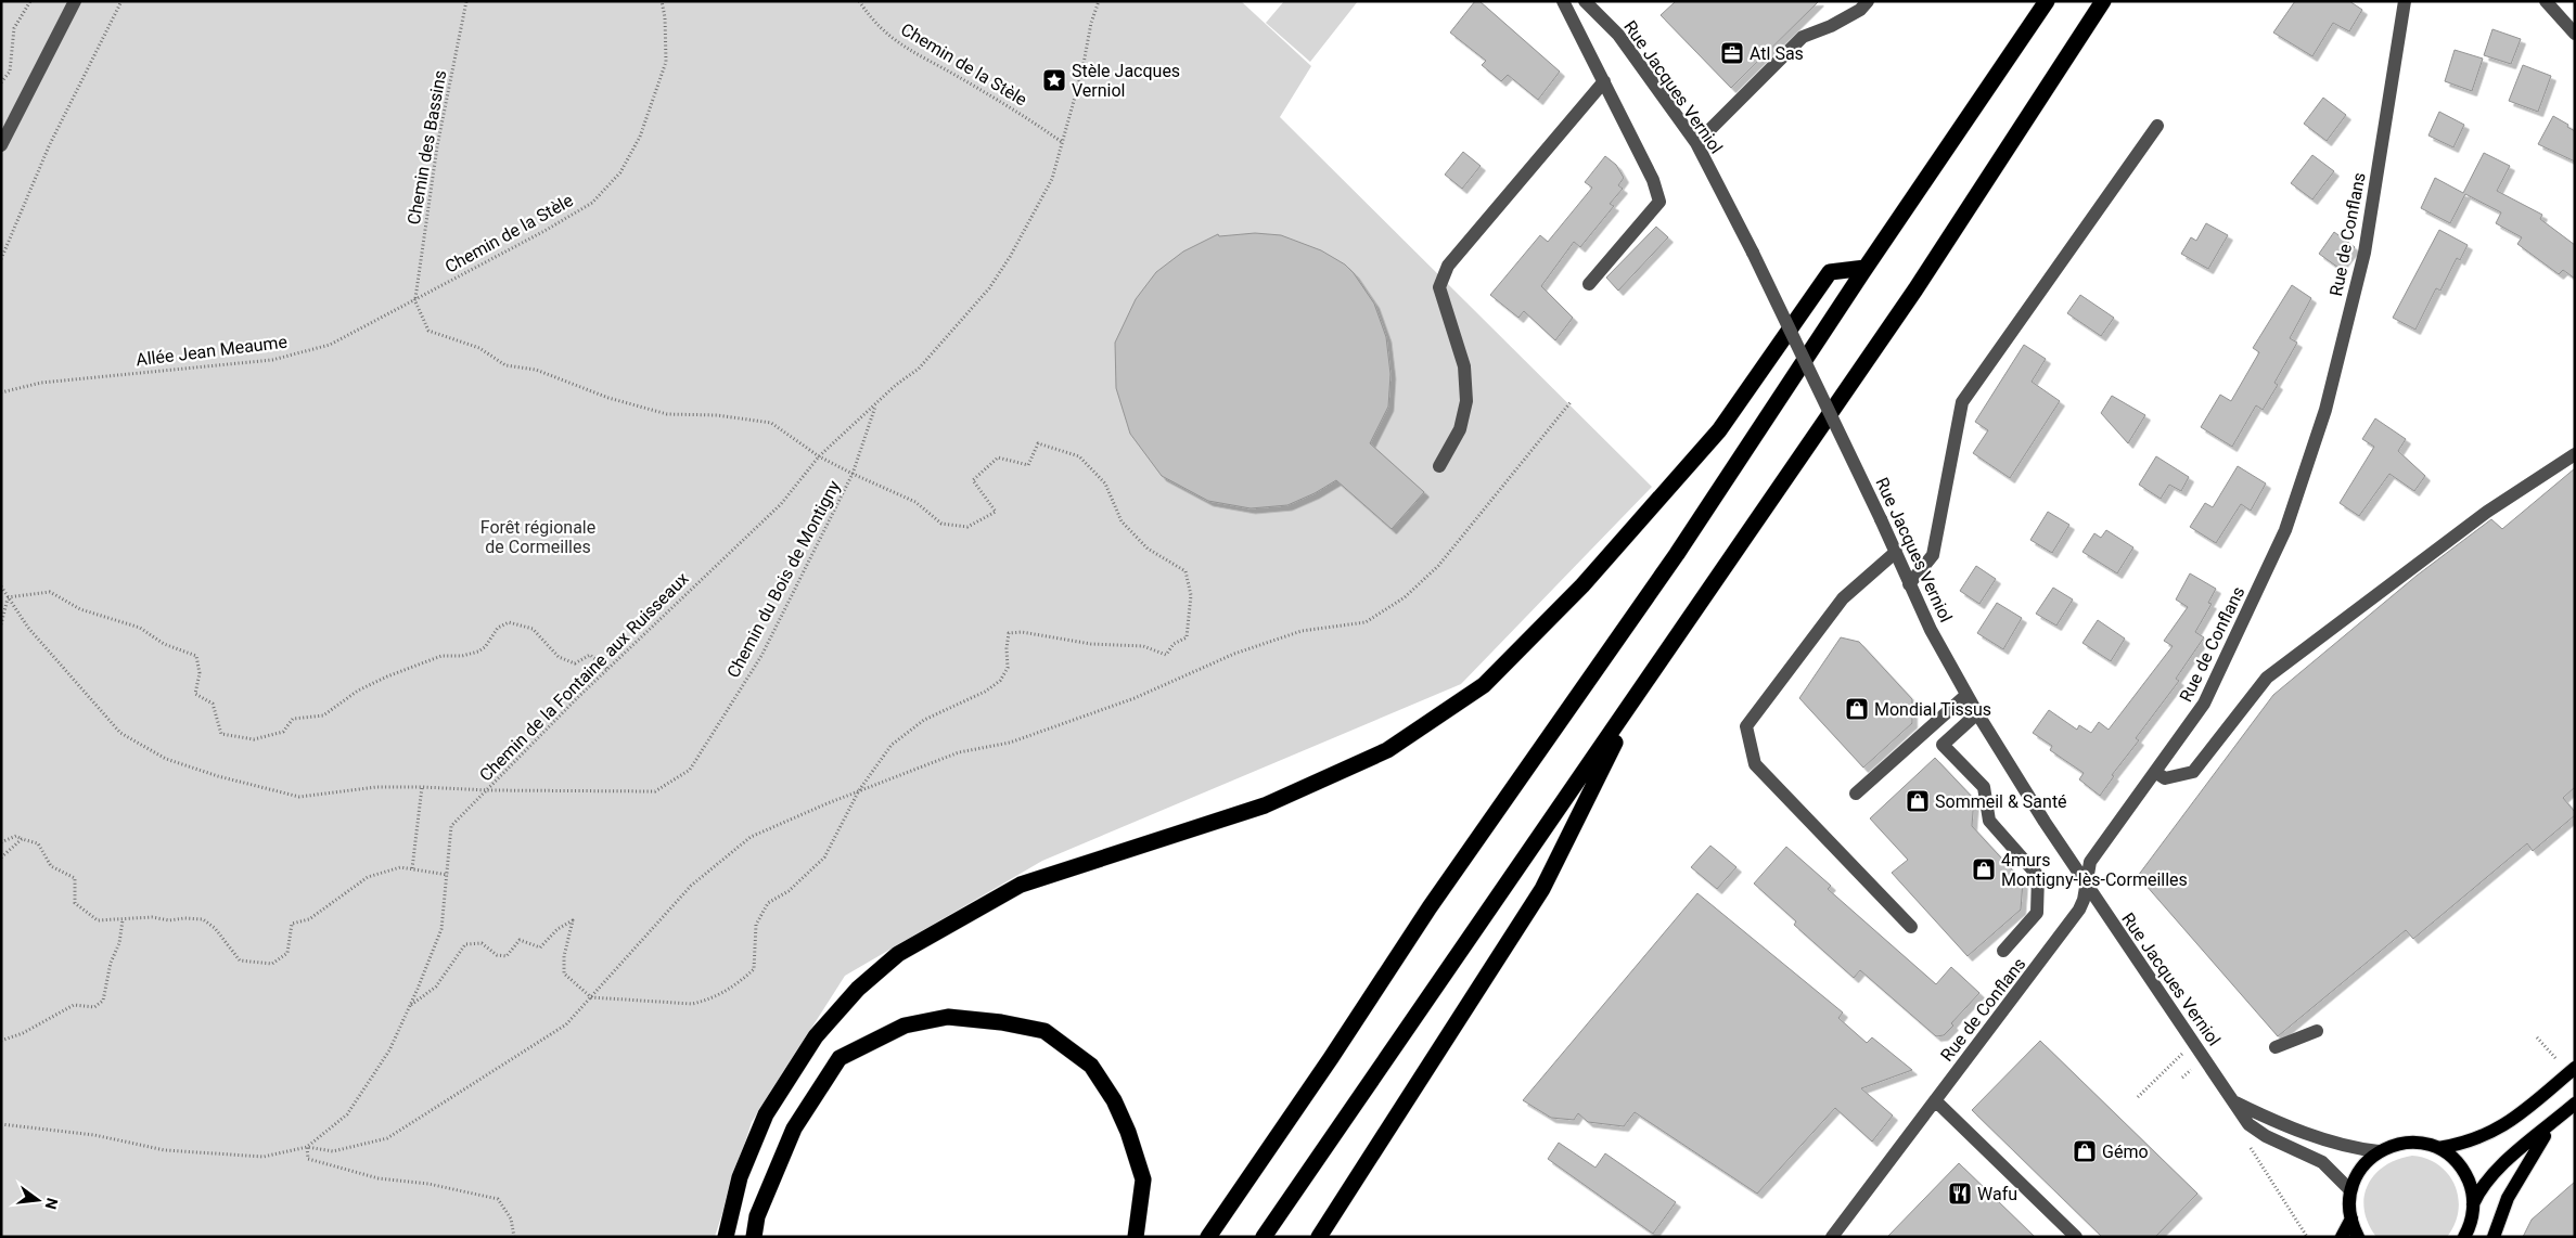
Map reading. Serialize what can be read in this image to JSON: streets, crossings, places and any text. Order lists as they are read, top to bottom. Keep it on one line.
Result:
{"streets":{"street":["Rue Jacques Verniol","Rue de Conflans"],"path":["Chemin de la Stèle","Chemin des Bassins","Allée Jean Meaume","Chemin du Bois de Montigny","Chemin de la Fontaine aux Ruisseaux"]},"crossings":[["Chemin de la Stèle","Chemin des Bassins"],["Chemin de la Stèle","Allée Jean Meaume"],["Chemin de la Stèle","Chemin de la Fontaine aux Ruisseaux"],["Rue Jacques Verniol","Rue de Conflans"],["Chemin des Bassins","Allée Jean Meaume"],["Chemin du Bois de Montigny","Chemin de la Fontaine aux Ruisseaux"]],"parks":["Forêt régionale de Cormeilles"],"places":{"office":["Atl Sas"],"place":["Stèle Jacques Verniol"],"shop":["Mondial Tissus","Sommeil & Santé","4murs Montigny-lès-Cormeilles","Gémo"],"restaurant":["Wafu"]},"north":"right"}
